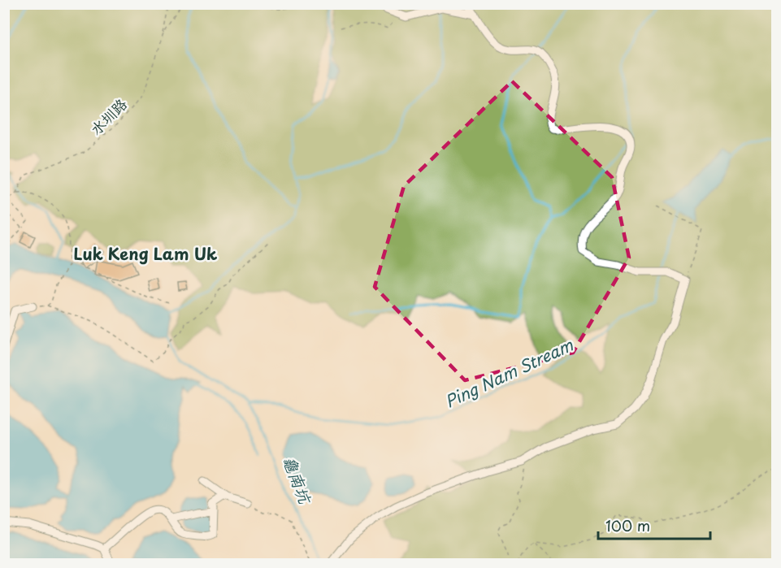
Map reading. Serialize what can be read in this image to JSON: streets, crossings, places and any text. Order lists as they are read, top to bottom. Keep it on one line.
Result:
{"streets":{"path":["水圳路"]},"districts":["Luk Keng Lam Uk"],"water":["Ping Nam Stream","龜南坑"],"scale_bar":"100 m"}
